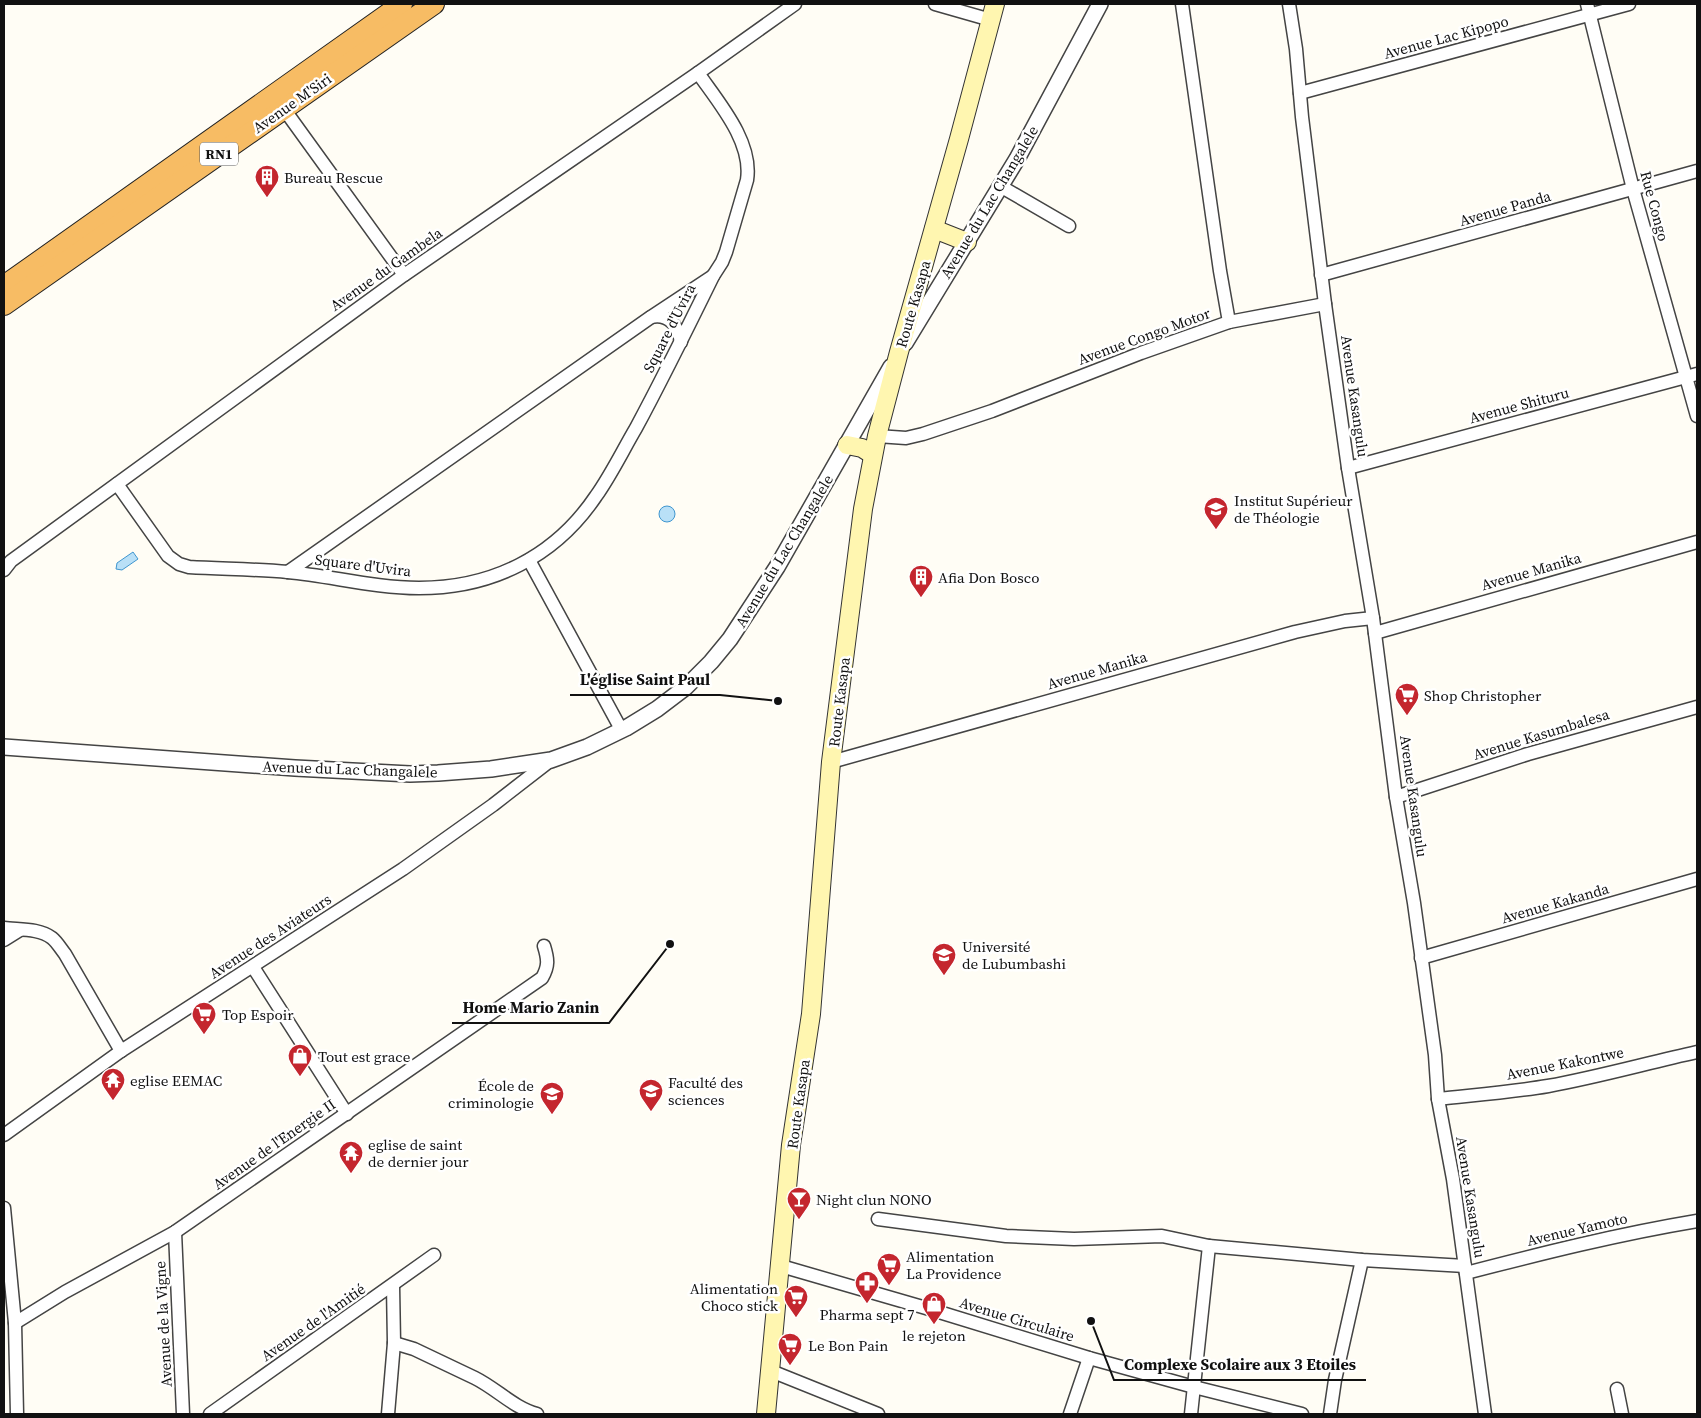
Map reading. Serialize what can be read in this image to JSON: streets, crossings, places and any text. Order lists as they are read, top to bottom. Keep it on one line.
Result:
{"streets":{"highway":["Avenue M'Siri","RN1"],"main road":["Route Kasapa"],"street":["Avenue Lac Kipopo","Avenue du Lac Changalele","Rue Congo","Avenue Panda","Avenue du Gambela","Square d'Uvira","Avenue Congo Motor","Avenue Kasangulu","Avenue Shituru","Avenue Manika","Avenue Kasumbalesa","Avenue Kakanda","Avenue des Aviateurs","Avenue Kakontwe","Avenue de l'Energie II","Avenue Yamoto","Avenue Circulaire","Avenue de l'Amitié","Avenue de la Vigne"]},"crossings":[["Avenue Lac Kipopo","Rue Congo"],["Avenue Lac Kipopo","Avenue Kasangulu"],["Avenue du Lac Changalele","Route Kasapa"],["Avenue du Lac Changalele","Avenue des Aviateurs"],["Rue Congo","Avenue Panda"],["Rue Congo","Avenue Shituru"],["Avenue Panda","Avenue Kasangulu"],["Route Kasapa","Avenue Congo Motor"],["Route Kasapa","Avenue Manika"],["Route Kasapa","Avenue Circulaire"],["Avenue Kasangulu","Avenue Shituru"],["Avenue Kasangulu","Avenue Manika"],["Avenue Kasangulu","Avenue Kasumbalesa"],["Avenue Kasangulu","Avenue Kakanda"],["Avenue Kasangulu","Avenue Kakontwe"],["Avenue Kasangulu","Avenue Yamoto"],["Avenue de l'Energie II","Avenue de la Vigne"]],"places":{"building":["Bureau Rescue","Afia Don Bosco"],"school or university":["Institut Supérieur de Théologie","Université de Lubumbashi","Faculté des sciences","École de criminologie"],"other":["L'église Saint Paul","Home Mario Zanin","Complexe Scolaire aux 3 Etoiles"],"supermarket":["Shop Christopher","Top Espoir","Alimentation La Providence","Alimentation Choco stick","Le Bon Pain"],"shop":["Tout est grace","le rejeton"],"temple":["eglise EEMAC","eglise de saint de dernier jour"],"bar":["Night clun NONO"],"pharmacy":["Pharma sept 7"]}}
